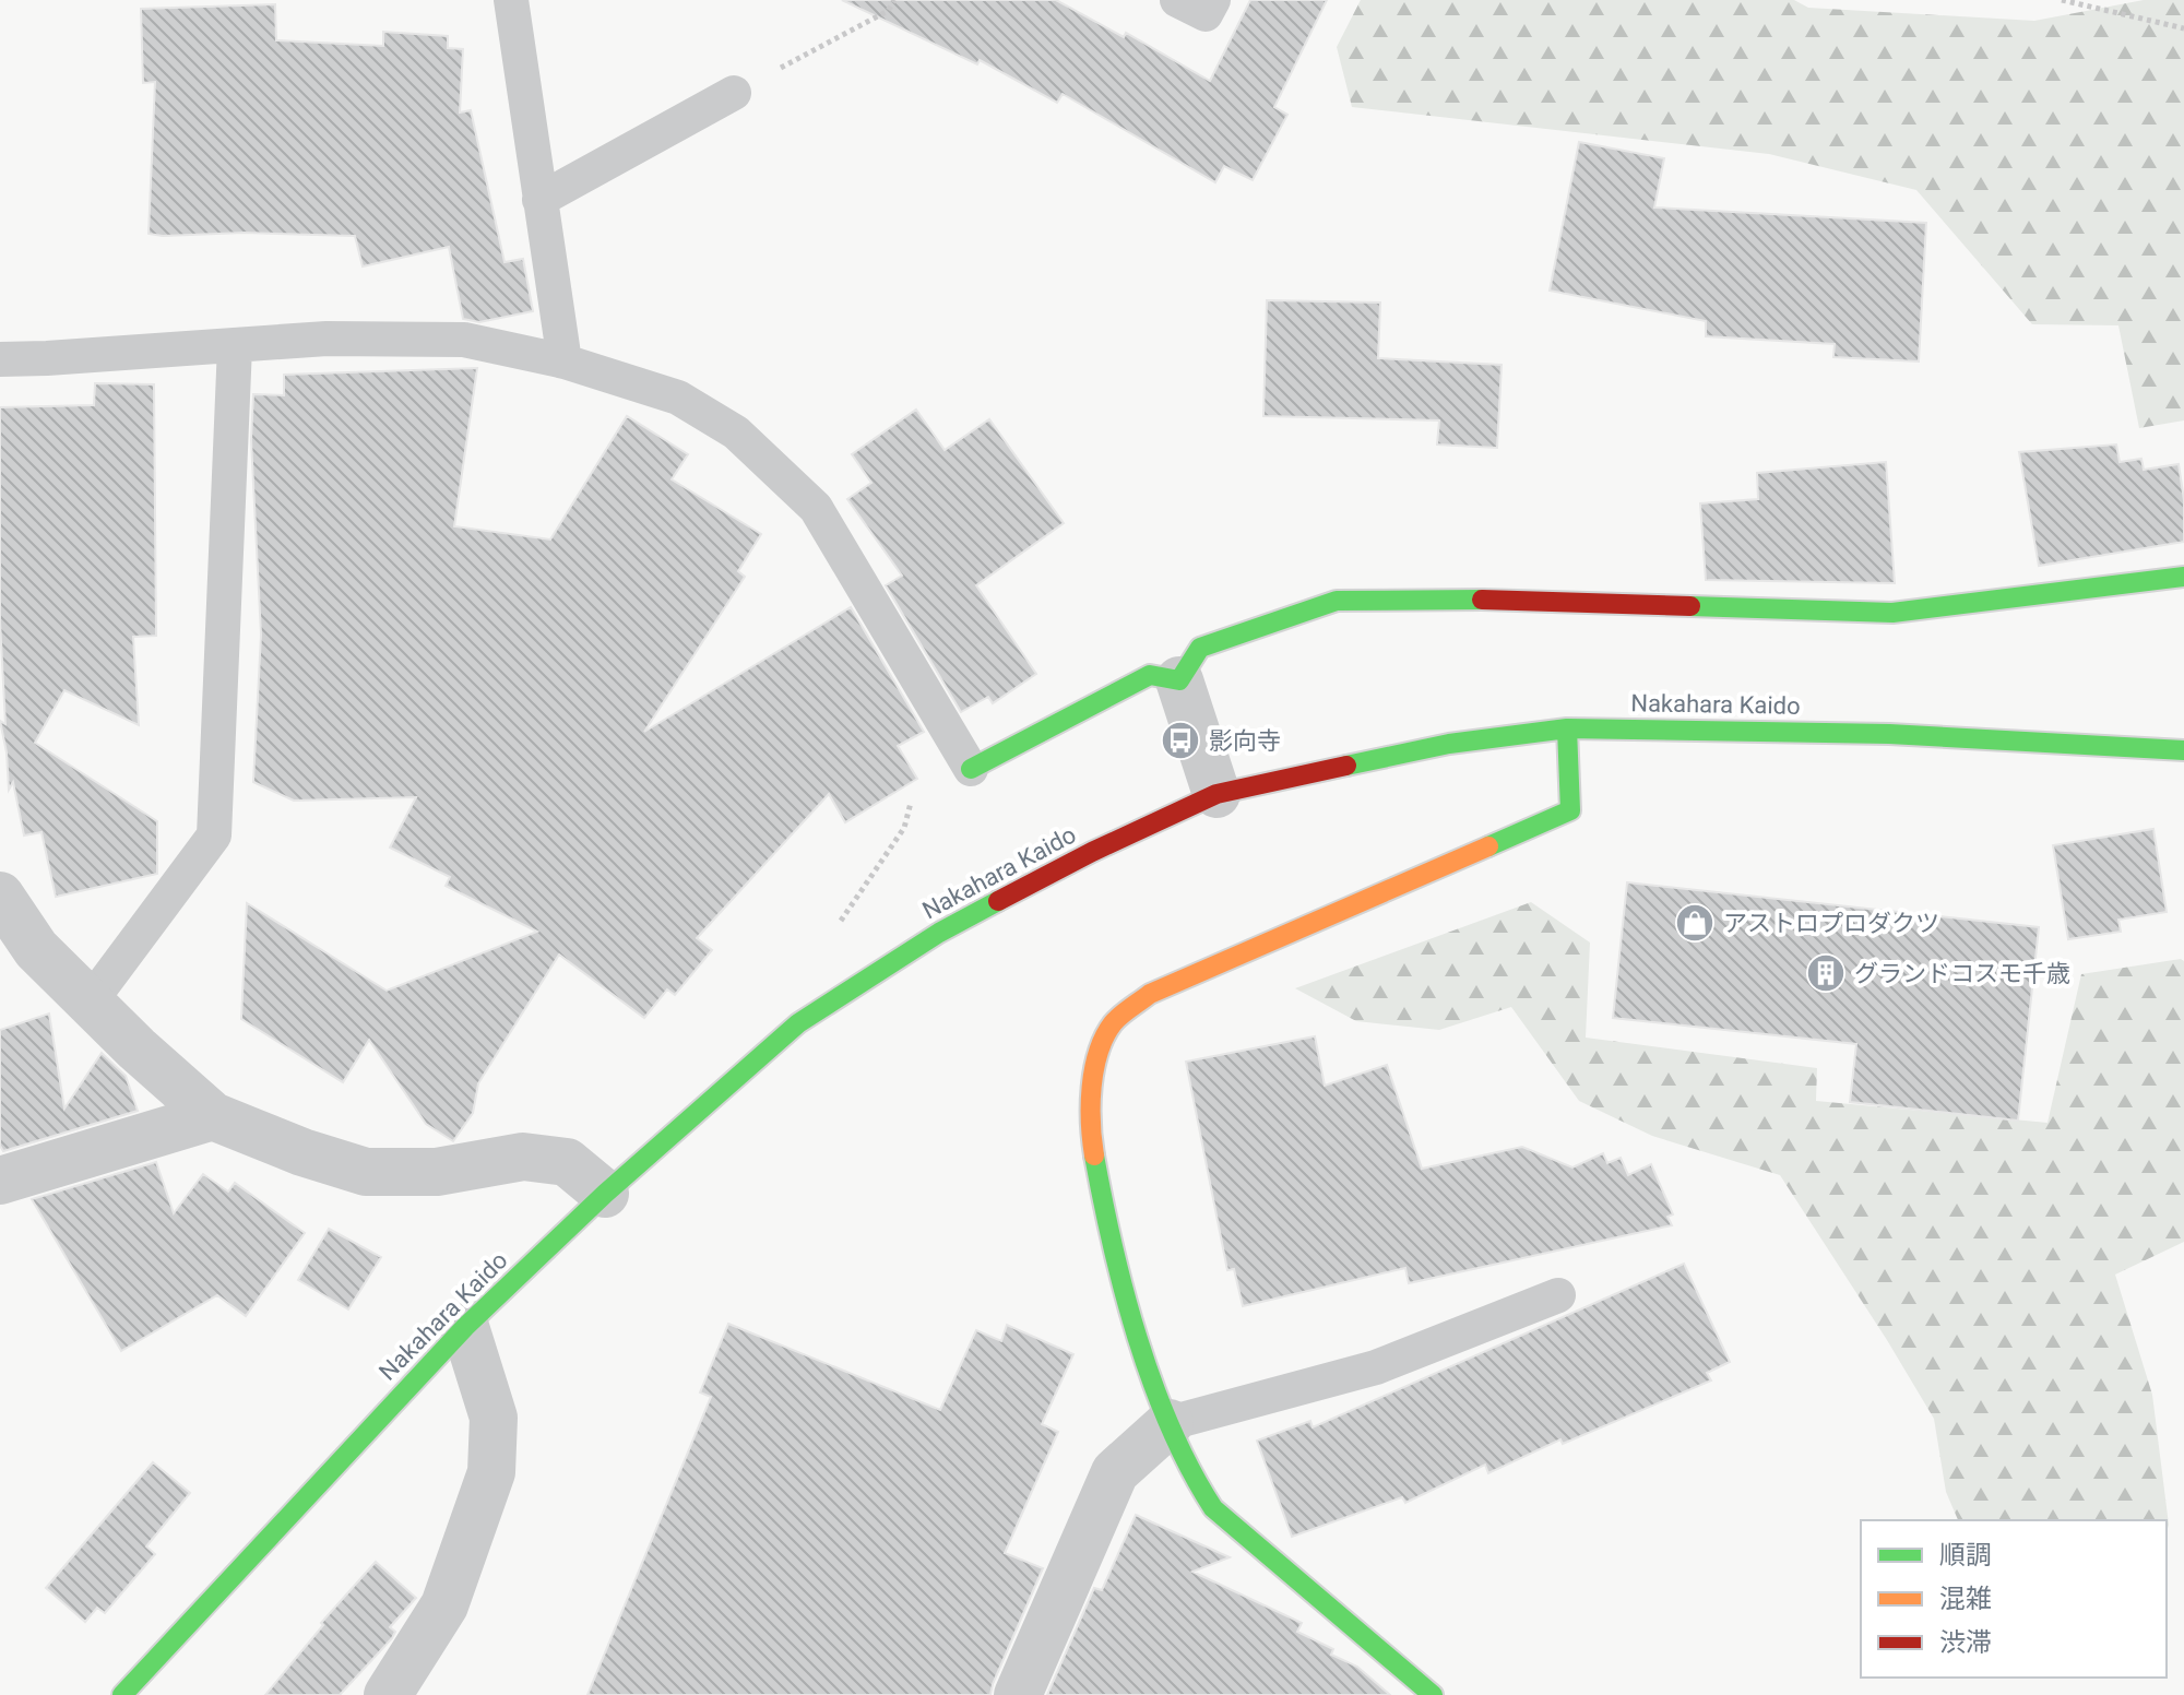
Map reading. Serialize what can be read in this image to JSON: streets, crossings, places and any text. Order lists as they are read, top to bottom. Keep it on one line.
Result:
{"streets":{"street":["Nakahara Kaido"]},"places":{"bus stop":["影向寺"],"shop":["アストロプロダクツ"],"building":["グランドコスモ千歳"]},"legend":["順調","混雑","渋滞"]}
